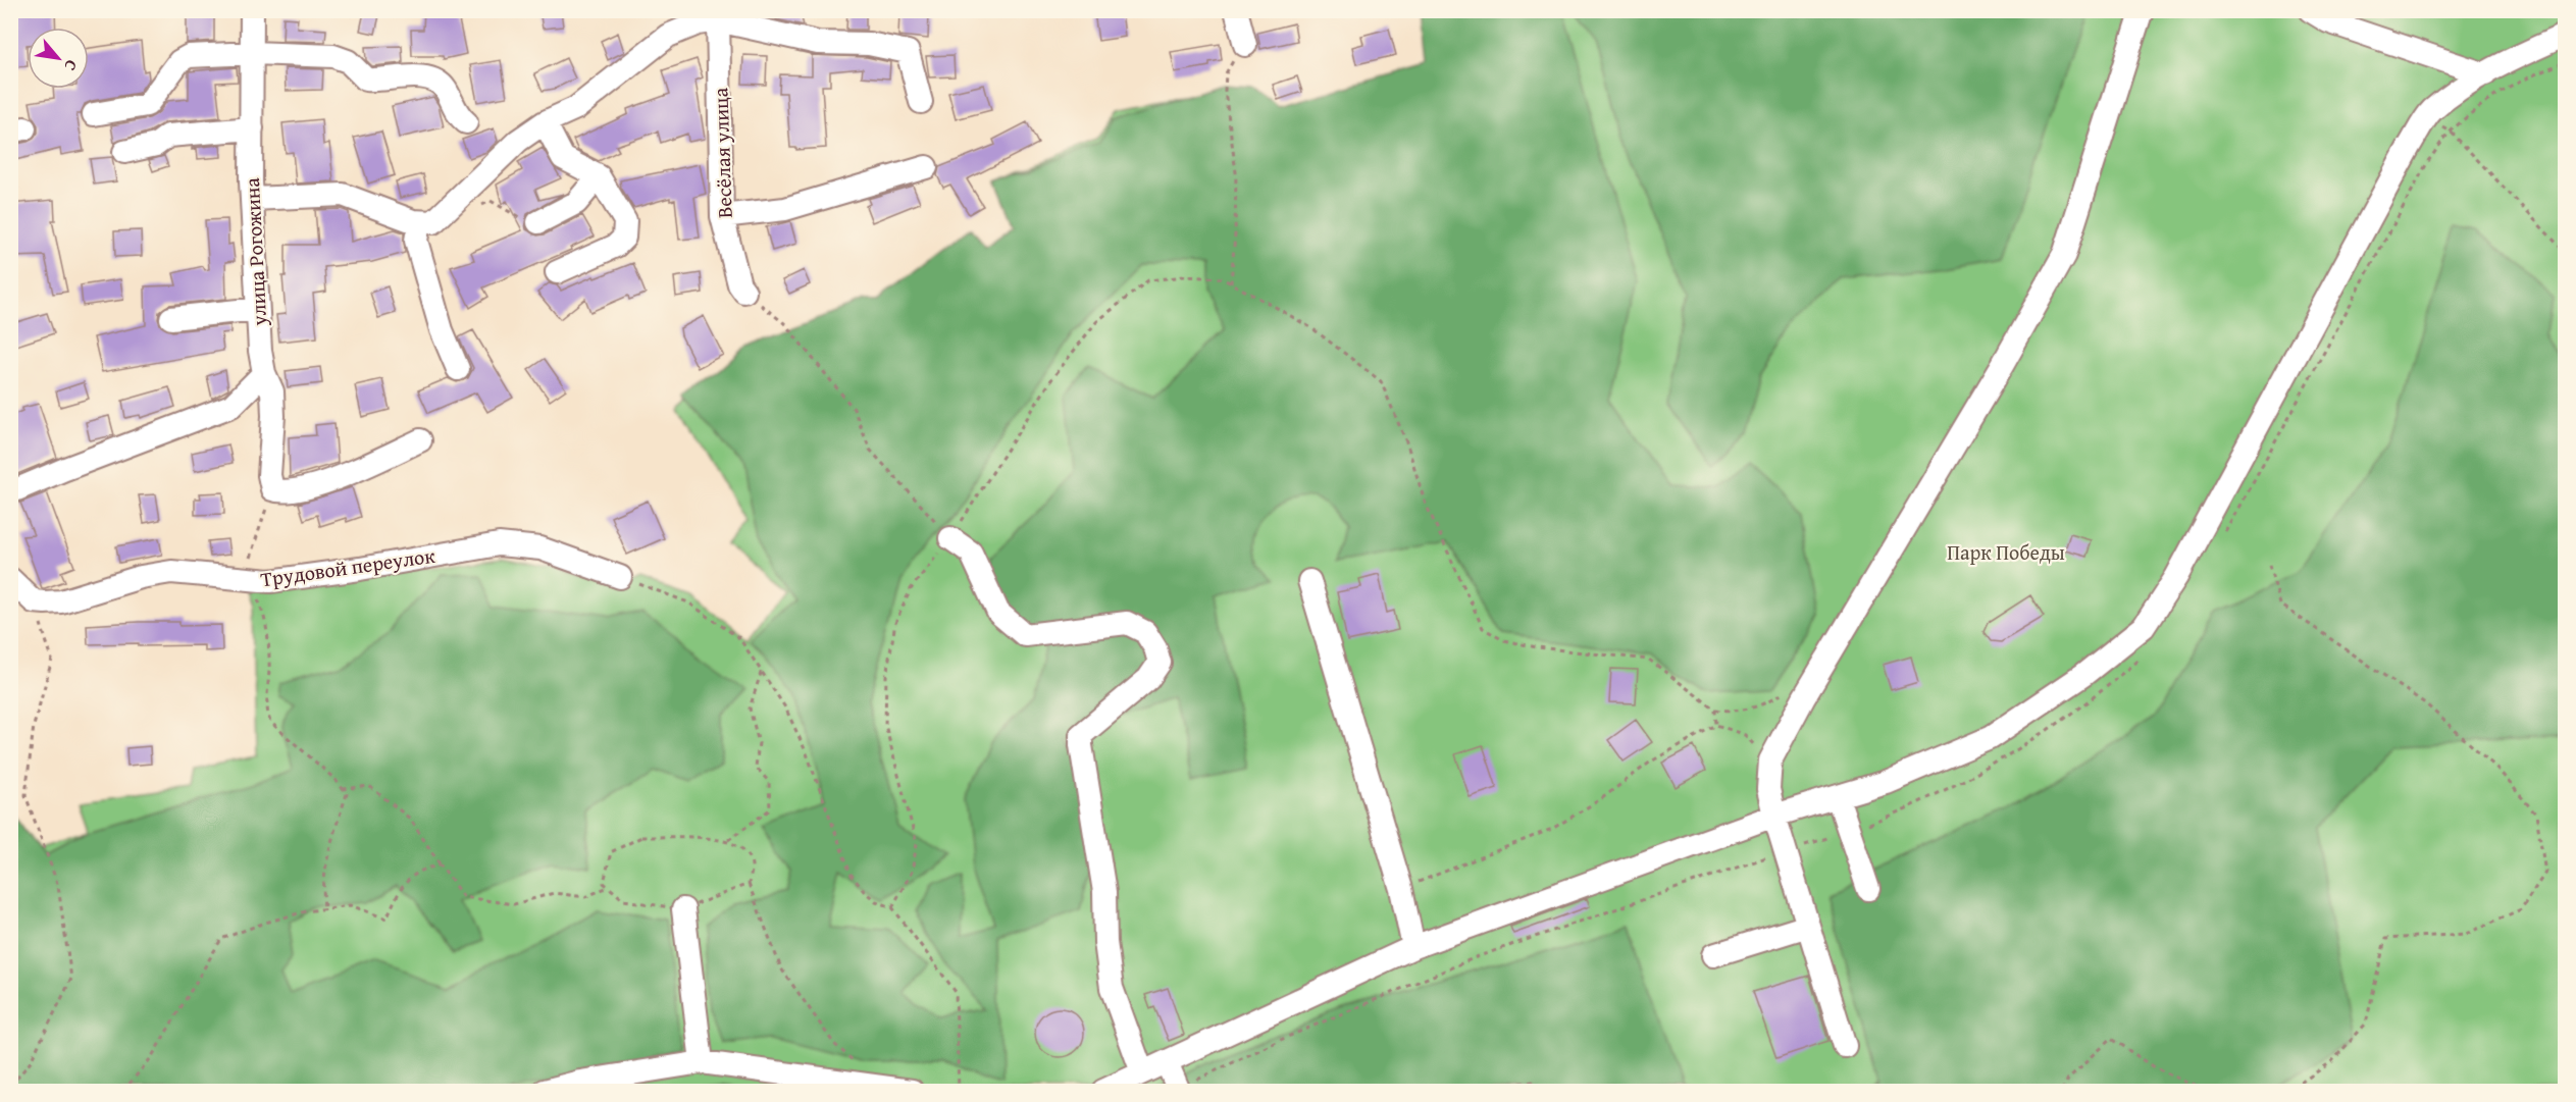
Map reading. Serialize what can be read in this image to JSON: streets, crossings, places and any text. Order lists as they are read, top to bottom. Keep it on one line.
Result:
{"streets":{"street":["Весёлая улица","улица Рогожина","Трудовой переулок"]},"parks":["Парк Победы"],"north":"bottom right"}
